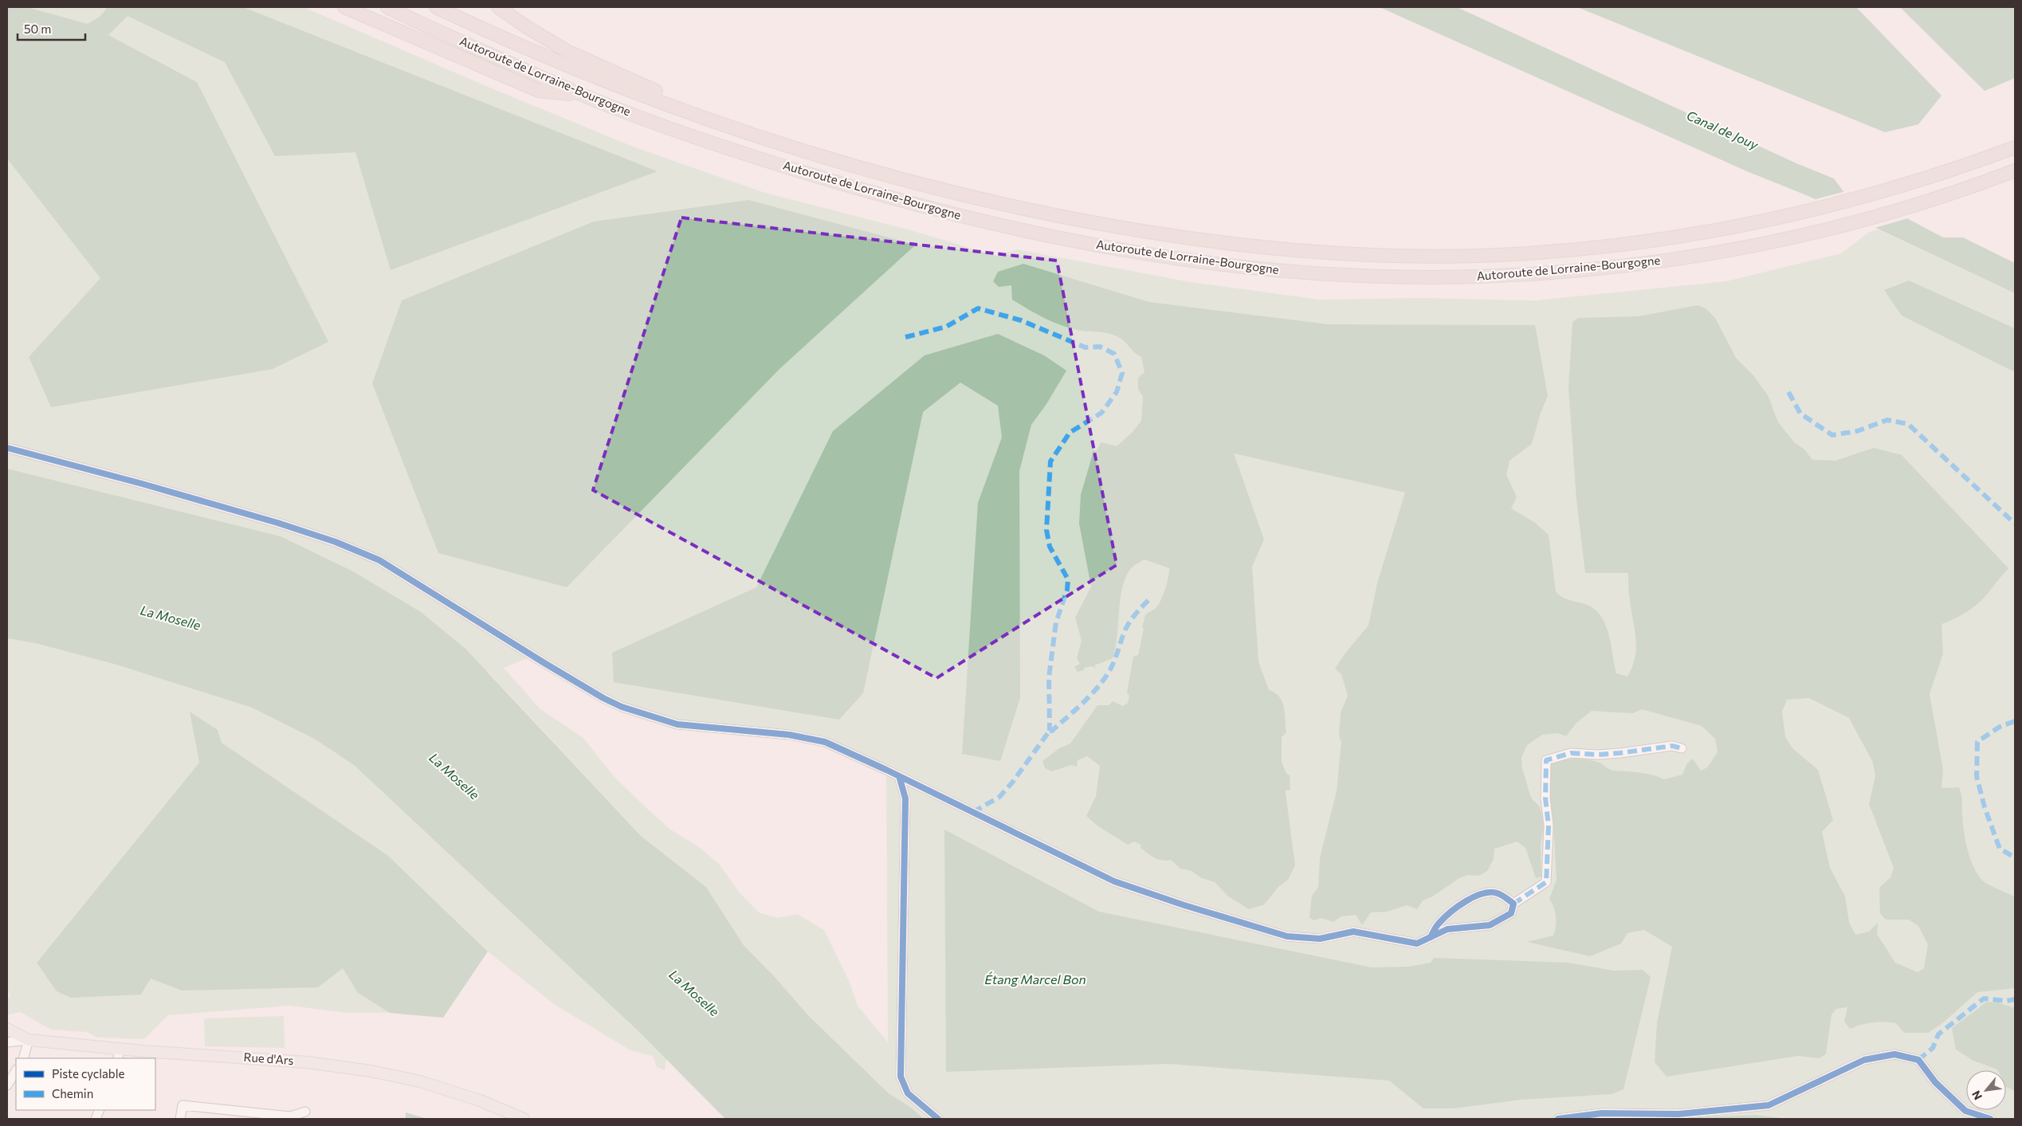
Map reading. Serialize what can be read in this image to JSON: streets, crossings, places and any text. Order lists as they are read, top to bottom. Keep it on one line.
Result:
{"streets":{"highway":["Autoroute de Lorraine-Bourgogne"],"main road":["Rue d'Ars"]},"water":["Canal de Jouy","La Moselle","Étang Marcel Bon"],"legend":["Piste cyclable","Chemin"],"scale_bar":"50 m","north":"bottom left"}
